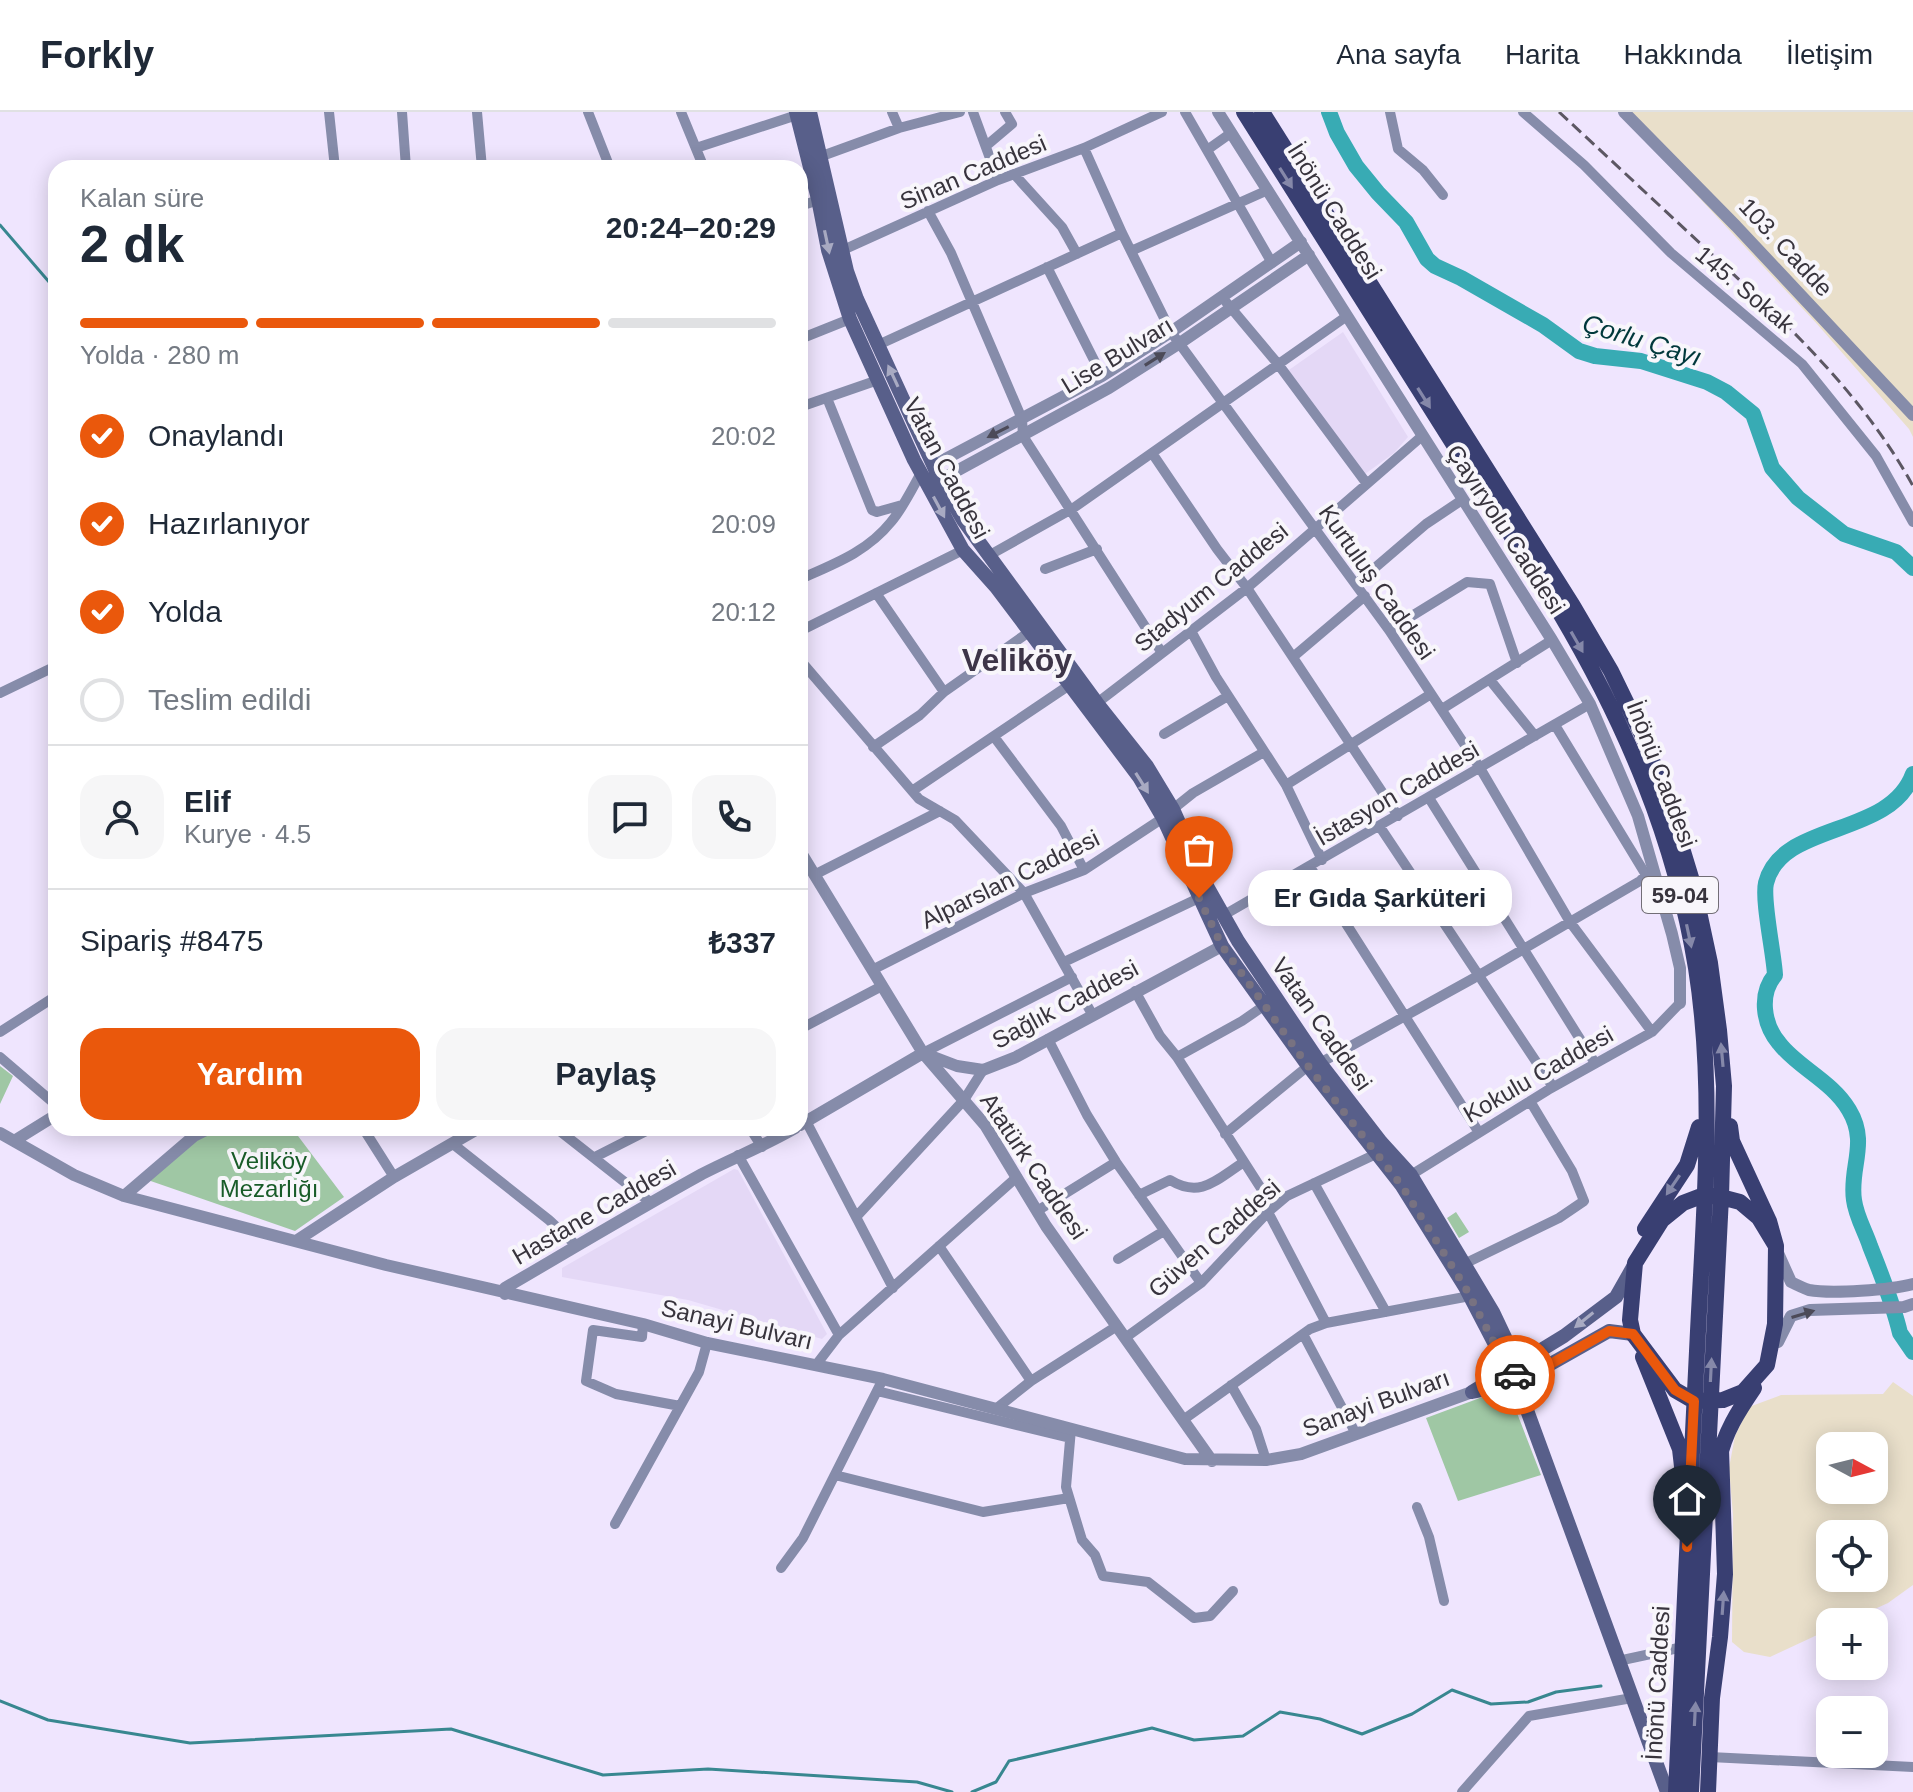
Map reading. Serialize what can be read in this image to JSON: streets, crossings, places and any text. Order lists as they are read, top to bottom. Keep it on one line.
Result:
{"streets":{"main road":["İnönü Caddesi","Vatan Caddesi","59-04"],"street":["Sinan Caddesi","103. Cadde","145. Sokak","Lise Bulvarı","Çayıryolu Caddesi","Kurtuluş Caddesi","Stadyum Caddesi","İstasyon Caddesi","Alparslan Caddesi","Sağlık Caddesi","Kokulu Caddesi","Atatürk Caddesi","Hastane Caddesi","Güven Caddesi","Sanayi Bulvarı"]},"crossings":[["Sinan Caddesi","Vatan Caddesi"],["Sinan Caddesi","Kurtuluş Caddesi"],["İnönü Caddesi","59-04"],["Lise Bulvarı","Vatan Caddesi"],["Lise Bulvarı","Çayıryolu Caddesi"],["Lise Bulvarı","Kurtuluş Caddesi"],["Vatan Caddesi","Stadyum Caddesi"],["Vatan Caddesi","İstasyon Caddesi"],["Vatan Caddesi","Alparslan Caddesi"],["Vatan Caddesi","Sağlık Caddesi"],["Vatan Caddesi","Kokulu Caddesi"],["Vatan Caddesi","Güven Caddesi"],["Çayıryolu Caddesi","Stadyum Caddesi"],["Çayıryolu Caddesi","İstasyon Caddesi"],["Çayıryolu Caddesi","Kokulu Caddesi"],["Kurtuluş Caddesi","Stadyum Caddesi"],["Kurtuluş Caddesi","İstasyon Caddesi"],["Kurtuluş Caddesi","Kokulu Caddesi"],["İstasyon Caddesi","Sağlık Caddesi"],["Alparslan Caddesi","Atatürk Caddesi"],["Sağlık Caddesi","Atatürk Caddesi"],["Sağlık Caddesi","Hastane Caddesi"],["Atatürk Caddesi","Hastane Caddesi"],["Atatürk Caddesi","Güven Caddesi"],["Atatürk Caddesi","Sanayi Bulvarı"],["Hastane Caddesi","Sanayi Bulvarı"]],"districts":["Veliköy"],"water":["Çorlu Çayı"],"parks":["Veliköy Mezarlığı"],"places":["Er Gıda Şarküteri"],"north":"right","page":{"header":"Forkly","nav":["Ana sayfa","Harita","Hakkında","İletişim"],"heading":["2 dk","Kalan süre","20:24–20:29"],"panel":["Elif","Kurye · 4.5","Sipariş #8475","₺337"],"bar":"Yolda · 280 m","list":[["Onaylandı","20:02"],["Hazırlanıyor","20:09"],["Yolda","20:12"],"Teslim edildi"],"bubble":"Er Gıda Şarküteri","buttons":["Yardım","Paylaş"],"map_buttons":["+","−"]}}
